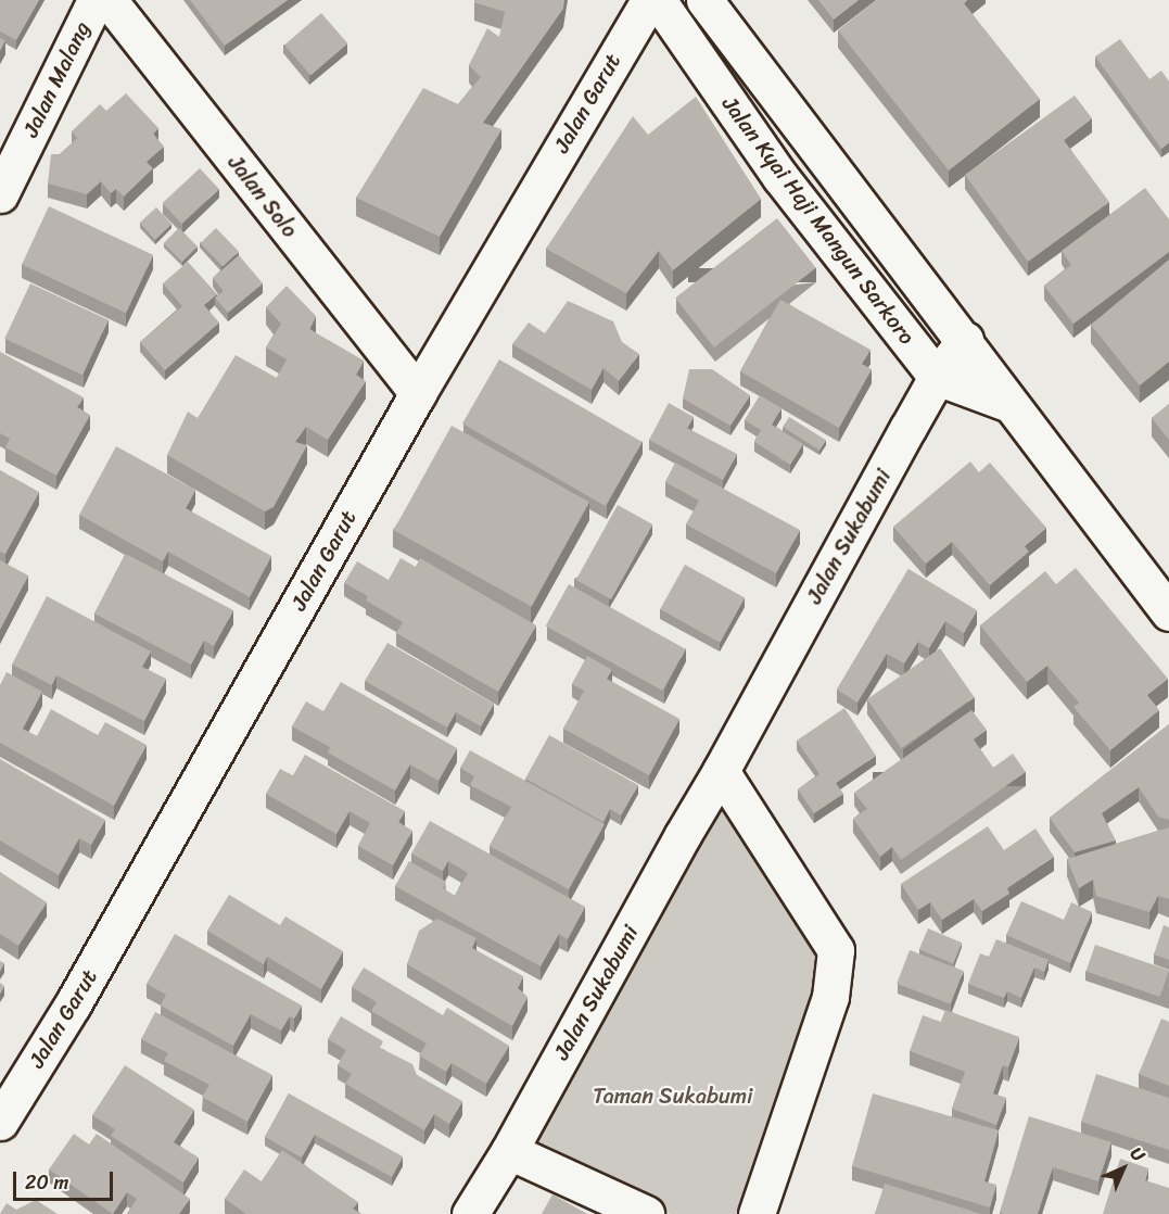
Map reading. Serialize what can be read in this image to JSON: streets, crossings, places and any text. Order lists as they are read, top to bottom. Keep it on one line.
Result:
{"streets":{"street":["Jalan Malang","Jalan Garut","Jalan Solo","Jalan Kyai Haji Mangun Sarkoro","Jalan Sukabumi"]},"crossings":[["Jalan Garut","Jalan Solo"],["Jalan Kyai Haji Mangun Sarkoro","Jalan Sukabumi"]],"parks":["Taman Sukabumi"],"scale_bar":"20 m","north":"top right"}
